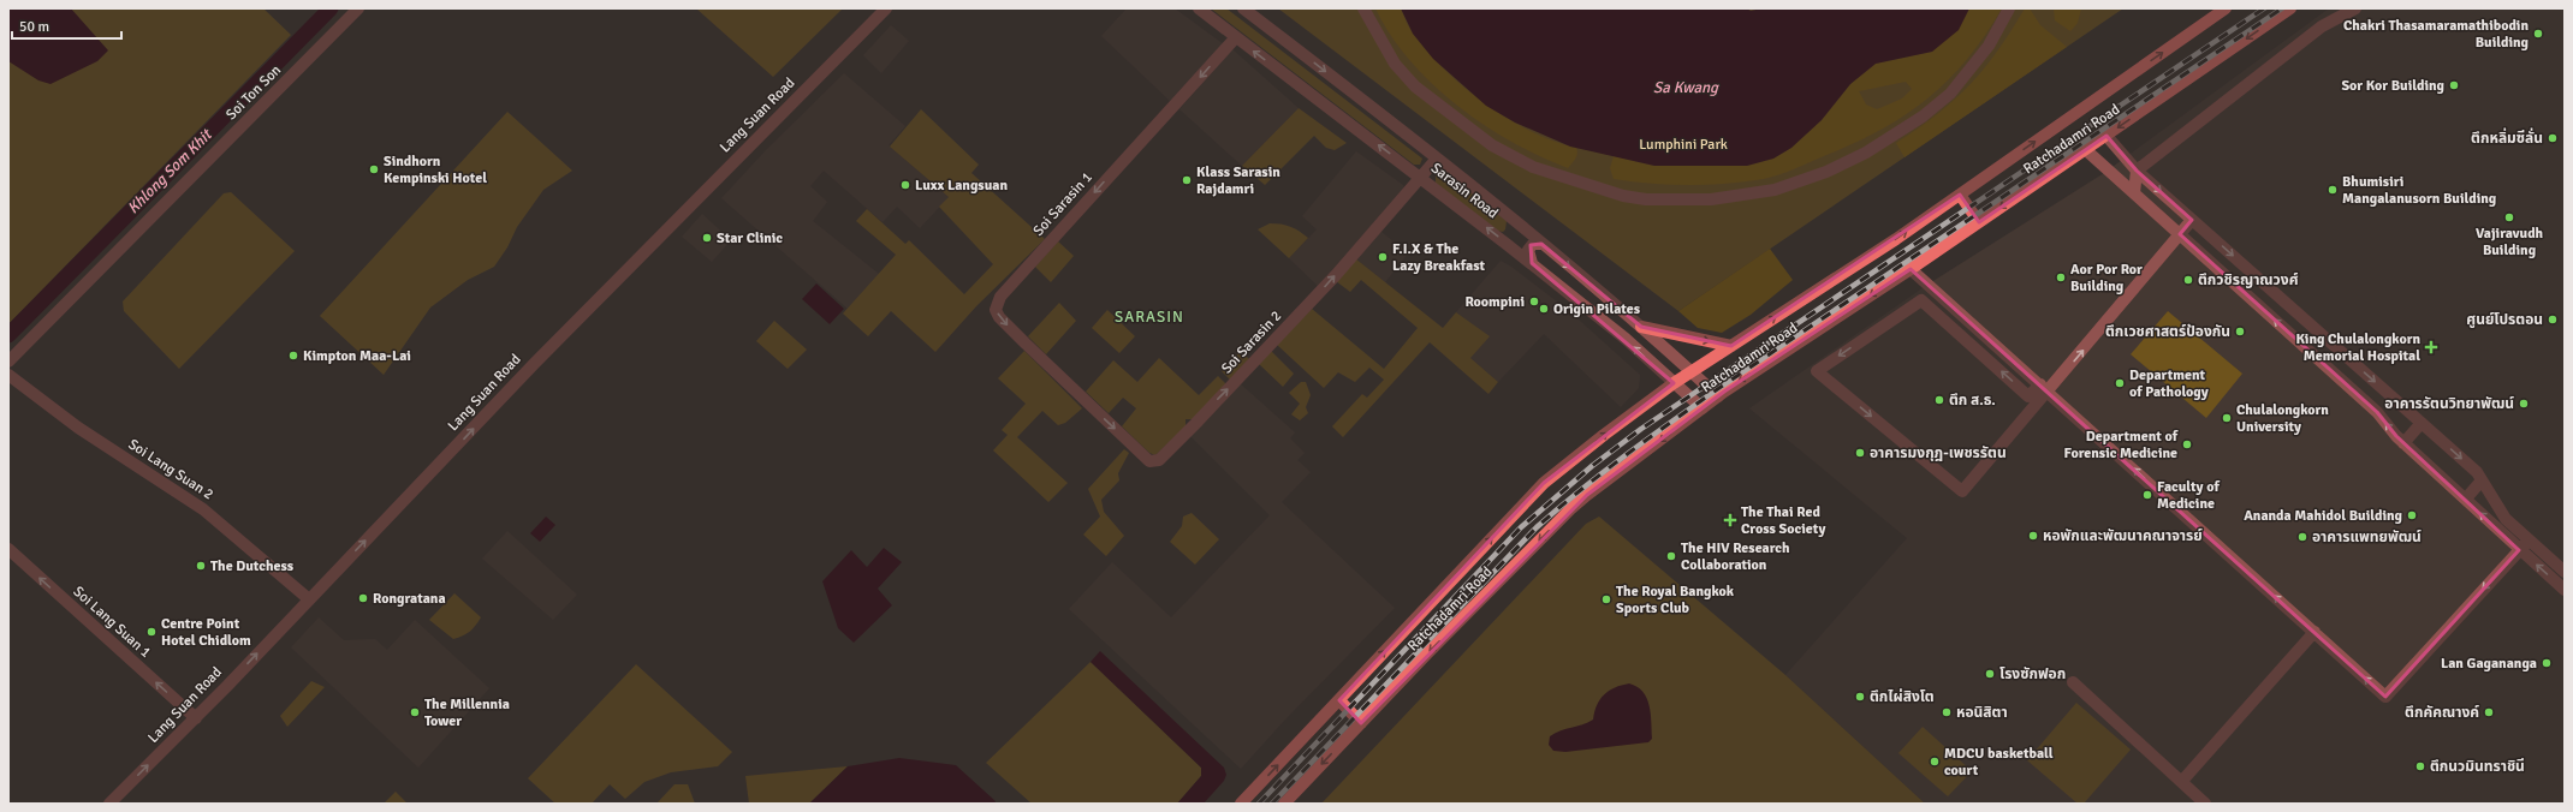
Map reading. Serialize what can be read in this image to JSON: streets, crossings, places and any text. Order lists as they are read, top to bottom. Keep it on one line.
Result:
{"streets":{"main road":["Ratchadamri Road"],"street":["Soi Ton Son","Lang Suan Road","Sarasin Road","Soi Sarasin 1","Soi Sarasin 2","Soi Lang Suan 2","Soi Lang Suan 1"]},"crossings":[["Lang Suan Road","Soi Lang Suan 2"],["Lang Suan Road","Soi Lang Suan 1"],["Ratchadamri Road","Sarasin Road"],["Sarasin Road","Soi Sarasin 1"],["Sarasin Road","Soi Sarasin 2"],["Soi Sarasin 1","Soi Sarasin 2"]],"one_way":["Lang Suan Road","Soi Sarasin 1","Soi Sarasin 2","Soi Lang Suan 1"],"districts":["SARASIN"],"water":["Sa Kwang","Khlong Som Khit"],"parks":["Lumphini Park"],"places":{"other":["Chakri Thasamaramathibodin Building","Sor Kor Building","ตึกหลิ่มซีลั่น","Sindhorn Kempinski Hotel","Klass Sarasin Rajdamri","Luxx Langsuan","Bhumisiri Mangalanusorn Building","Vajiravudh Building","Star Clinic","F.I.X & The Lazy Breakfast","Aor Por Ror Building","ตึกวชิรญาณวงศ์","Roompini","Origin Pilates","ศูนย์โปรตอน","ตึกเวชศาสตร์ป้องกัน","Kimpton Maa-Lai","Department of Pathology","ตึก ส.ธ.","อาคารรัตนวิทยาพัฒน์","Chulalongkorn University","Department of Forensic Medicine","อาคารมงกุฎ-เพชรรัตน","Faculty of Medicine","Ananda Mahidol Building","หอพักและพัฒนาคณาจารย์","อาคารแพทยพัฒน์","The HIV Research Collaboration","The Dutchess","Rongratana","The Royal Bangkok Sports Club","Centre Point Hotel Chidlom","Lan Gagananga","โรงซักฟอก","ตึกไผ่สิงโต","The Millennia Tower","หอนิสิตา","ตึกคัคณางค์","MDCU basketball court","ตึกนวมินทราชินี"],"health":["King Chulalongkorn Memorial Hospital","The Thai Red Cross Society"]},"scale_bar":"50 m"}
